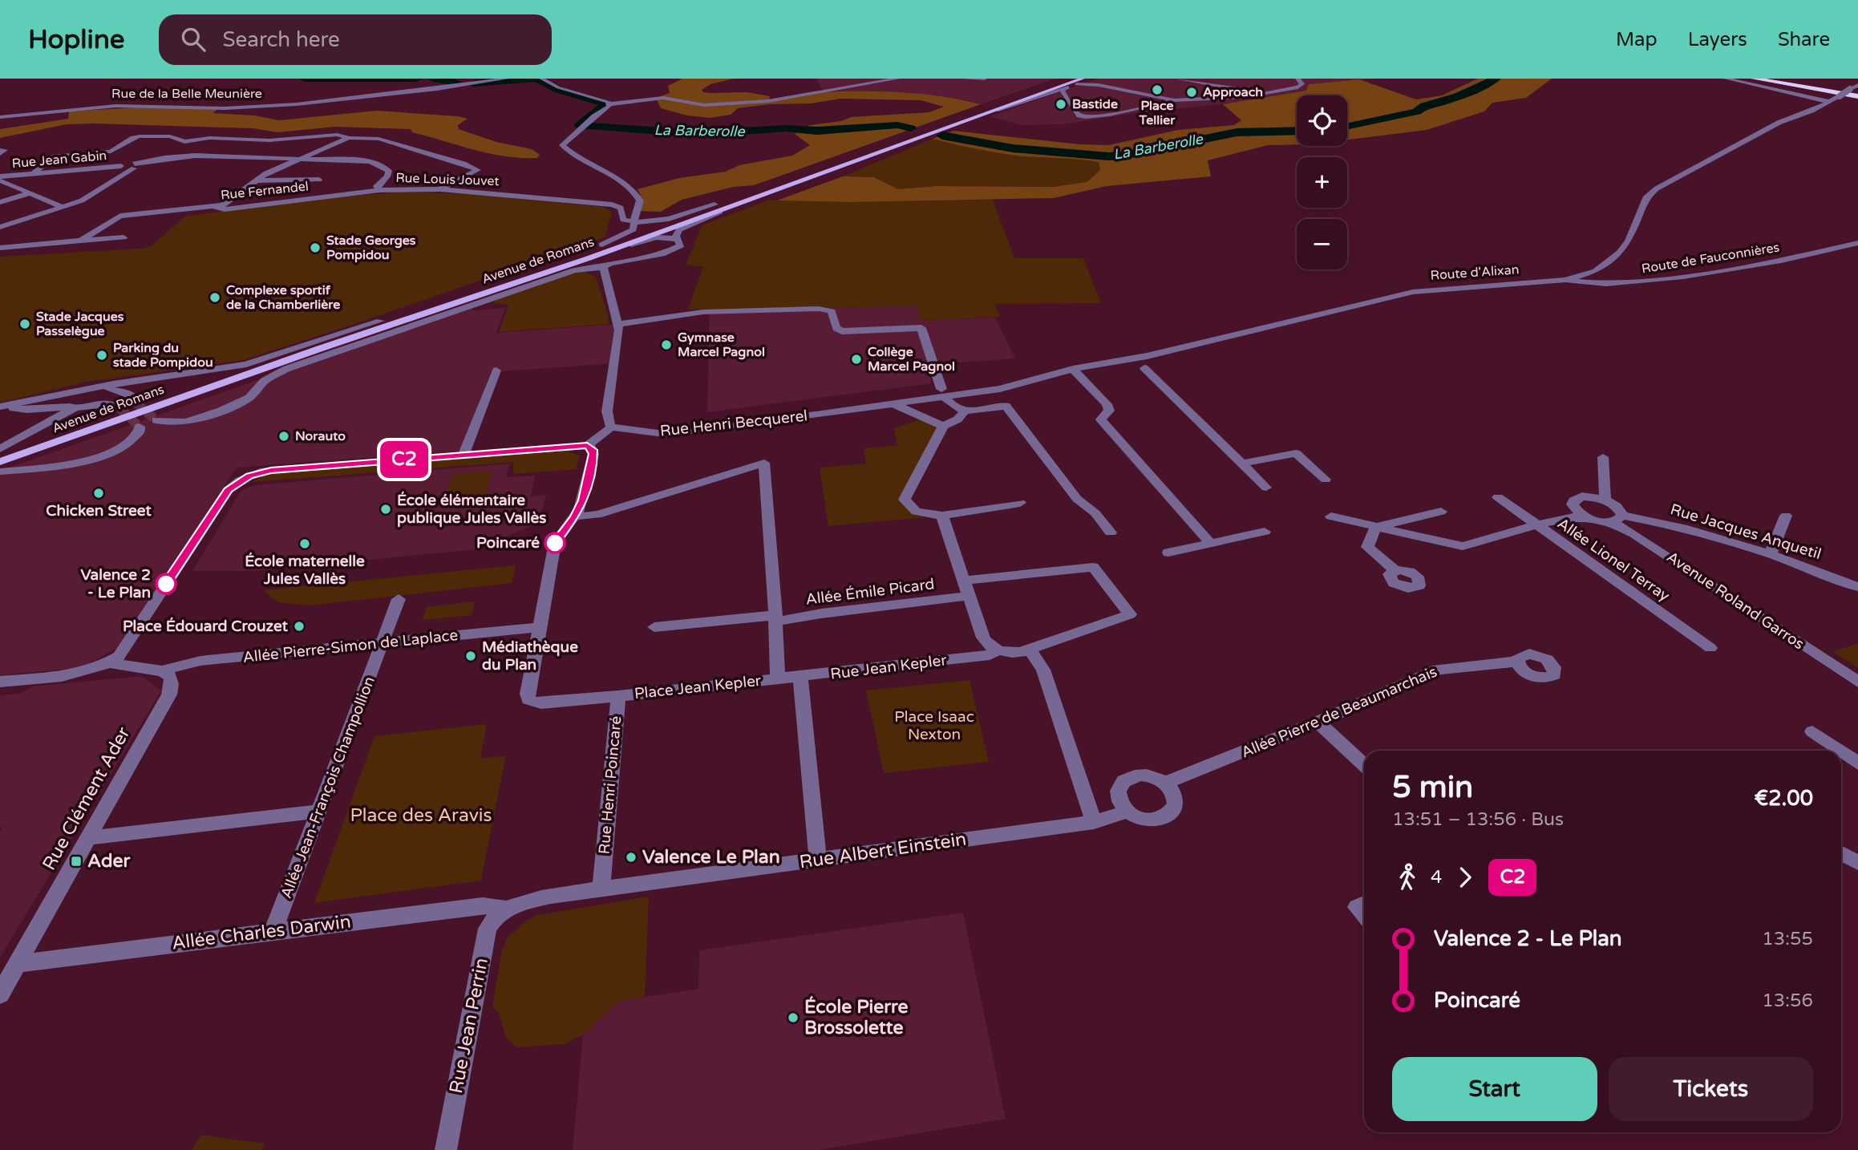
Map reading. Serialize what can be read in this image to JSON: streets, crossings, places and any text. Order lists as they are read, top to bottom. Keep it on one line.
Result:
{"streets":{"main road":["Avenue de Romans"],"street":["Rue de la Belle Meunière","Rue Jean Gabin","Rue Louis Jouvet","Rue Fernandel","Route de Fauconnières","Route d'Alixan","Rue Henri Becquerel","Rue Jacques Anquetil","Allée Lionel Terray","Allée Émile Picard","Avenue Roland Garros","Allée Pierre-Simon de Laplace","Rue Jean Kepler","Place Jean Kepler","Allée Pierre de Beaumarchais","Rue Henri Poincaré","Allée Jean-François Champollion","Rue Clément Ader","Rue Albert Einstein","Allée Charles Darwin","Rue Jean Perrin"]},"crossings":[["Rue Jean Gabin","Rue Louis Jouvet"],["Rue Louis Jouvet","Rue Fernandel"],["Route de Fauconnières","Route d'Alixan"],["Route d'Alixan","Rue Henri Becquerel"],["Rue Jacques Anquetil","Allée Lionel Terray"],["Rue Jacques Anquetil","Avenue Roland Garros"],["Allée Pierre-Simon de Laplace","Rue Henri Poincaré"],["Allée Pierre-Simon de Laplace","Allée Jean-François Champollion"],["Allée Pierre-Simon de Laplace","Rue Clément Ader"],["Rue Jean Kepler","Place Jean Kepler"],["Place Jean Kepler","Rue Henri Poincaré"],["Allée Pierre de Beaumarchais","Rue Albert Einstein"],["Rue Henri Poincaré","Rue Albert Einstein"],["Allée Jean-François Champollion","Allée Charles Darwin"],["Rue Clément Ader","Allée Charles Darwin"],["Rue Albert Einstein","Allée Charles Darwin"],["Rue Albert Einstein","Rue Jean Perrin"],["Allée Charles Darwin","Rue Jean Perrin"]],"water":["La Barberolle"],"parks":["Place Isaac Nexton","Place des Aravis"],"places":{"other":["Place Tellier","Approach","Bastide","Stade Georges Pompidou","Complexe sportif de la Chamberlière","Stade Jacques Passelègue","Gymnase Marcel Pagnol","Parking du stade Pompidou","Collège Marcel Pagnol","Norauto","Chicken Street","École élémentaire publique Jules Vallès","Poincaré","École maternelle Jules Vallès","Valence 2 - Le Plan","Place Édouard Crouzet","Médiathèque du Plan","Valence Le Plan","École Pierre Brossolette"],"transit":["Ader"]},"lines":["bus line C2"],"page":{"header":"Hopline","search":"Search here","nav":["Map","Layers","Share"],"on_map":"C2","map_buttons":["+","−"],"heading":["5 min","13:51 – 13:56 · Bus","€2.00"],"legs":["4","C2"],"list":[{"name":"Valence 2 - Le Plan","value":"13:55"},{"name":"Poincaré","value":"13:56"}],"buttons":["Start","Tickets"]}}
